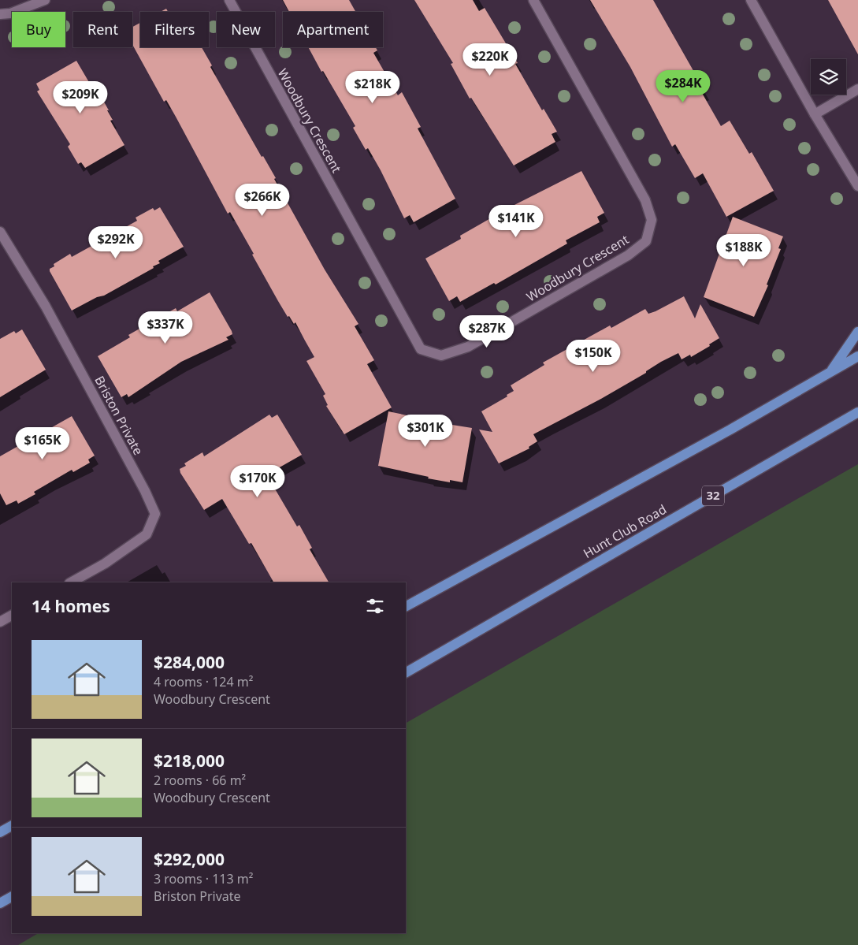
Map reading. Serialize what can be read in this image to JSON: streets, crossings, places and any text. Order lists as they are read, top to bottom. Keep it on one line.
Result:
{"streets":{"main road":["32","Hunt Club Road"],"street":["Woodbury Crescent","Briston Private"]},"page":{"chip":["Buy","Rent","Filters","New","Apartment"],"price":["$220K","$284K","$218K","$209K","$266K","$141K","$292K","$188K","$337K","$287K","$150K","$301K","$165K","$170K"],"heading":"14 homes","list":[{"name":"$284,000","note":"4 rooms · 124 m² · Woodbury Crescent"},{"name":"$218,000","note":"2 rooms · 66 m² · Woodbury Crescent"},{"name":"$292,000","note":"3 rooms · 113 m² · Briston Private"}]}}
